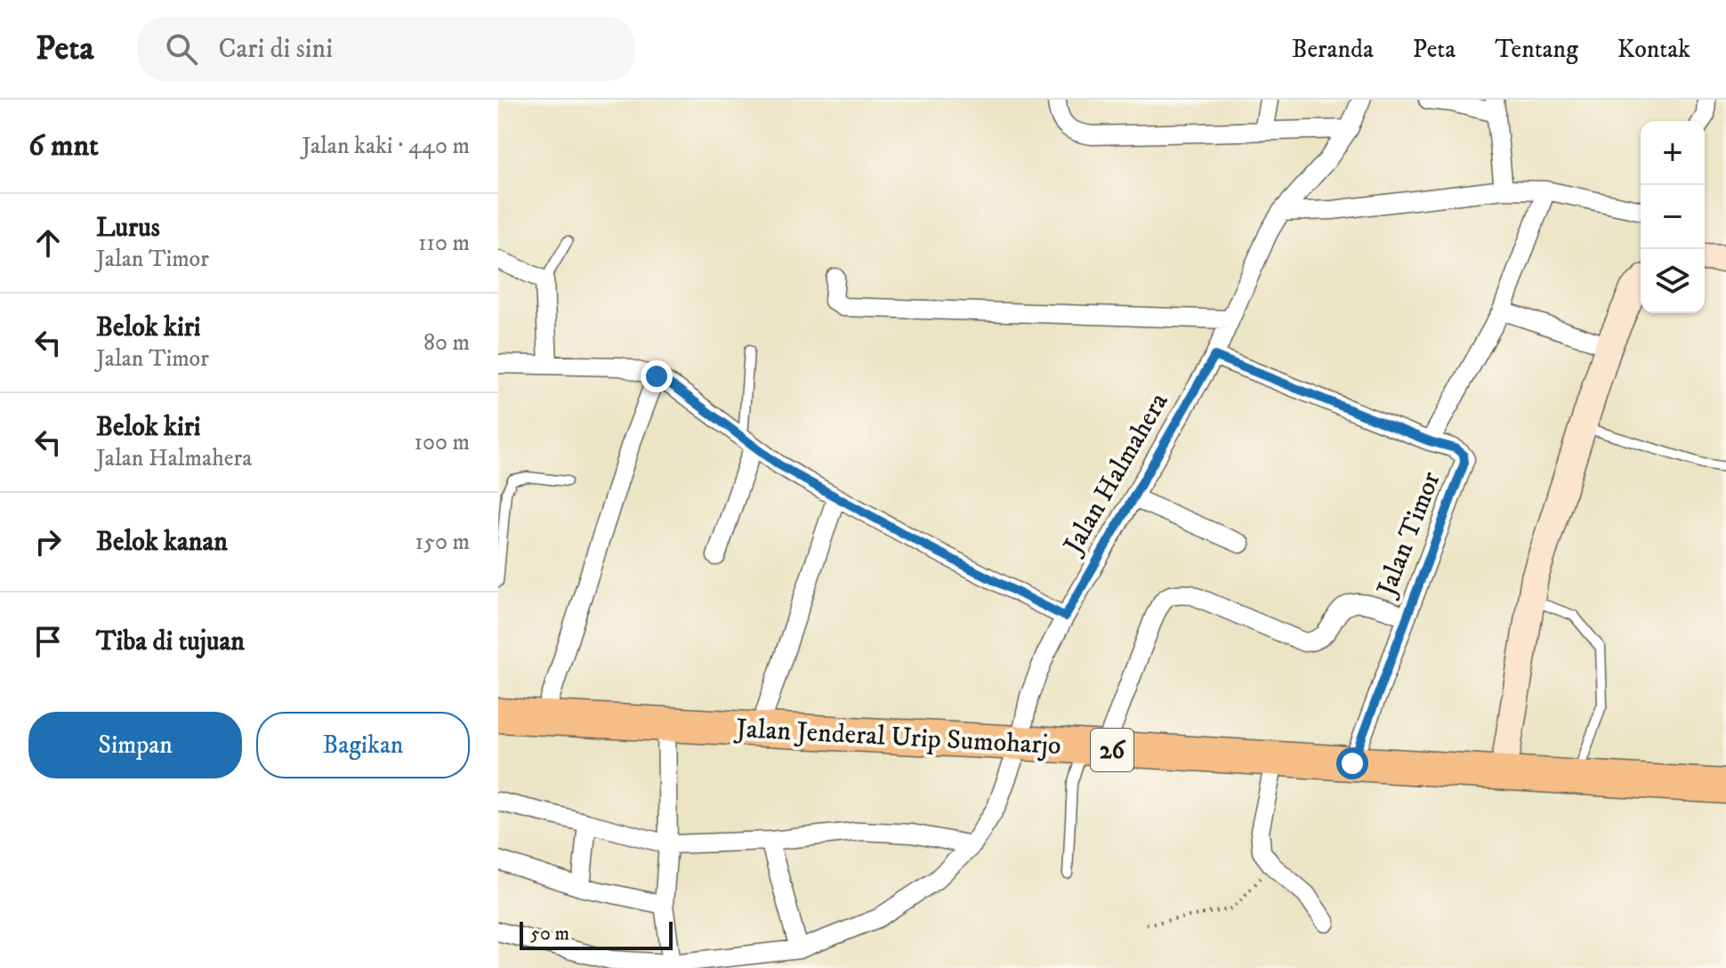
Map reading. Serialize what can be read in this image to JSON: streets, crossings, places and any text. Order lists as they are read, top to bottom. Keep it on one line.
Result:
{"streets":{"highway":["Jalan Jenderal Urip Sumoharjo","26"],"street":["Jalan Halmahera","Jalan Timor"]},"crossings":[["Jalan Halmahera","Jalan Timor"],["Jalan Halmahera","Jalan Jenderal Urip Sumoharjo"],["Jalan Timor","Jalan Jenderal Urip Sumoharjo"]],"scale_bar":"50 m","page":{"header":"Peta","search":"Cari di sini","nav":["Beranda","Peta","Tentang","Kontak"],"heading":["6 mnt","Jalan kaki · 440 m"],"map_buttons":["+","−"],"list":[["Lurus","Jalan Timor","110 m"],["Belok kiri","Jalan Timor","80 m"],["Belok kiri","Jalan Halmahera","100 m"],["Belok kanan","150 m"],"Tiba di tujuan"],"buttons":["Simpan","Bagikan"],"scale":"50 m"}}
